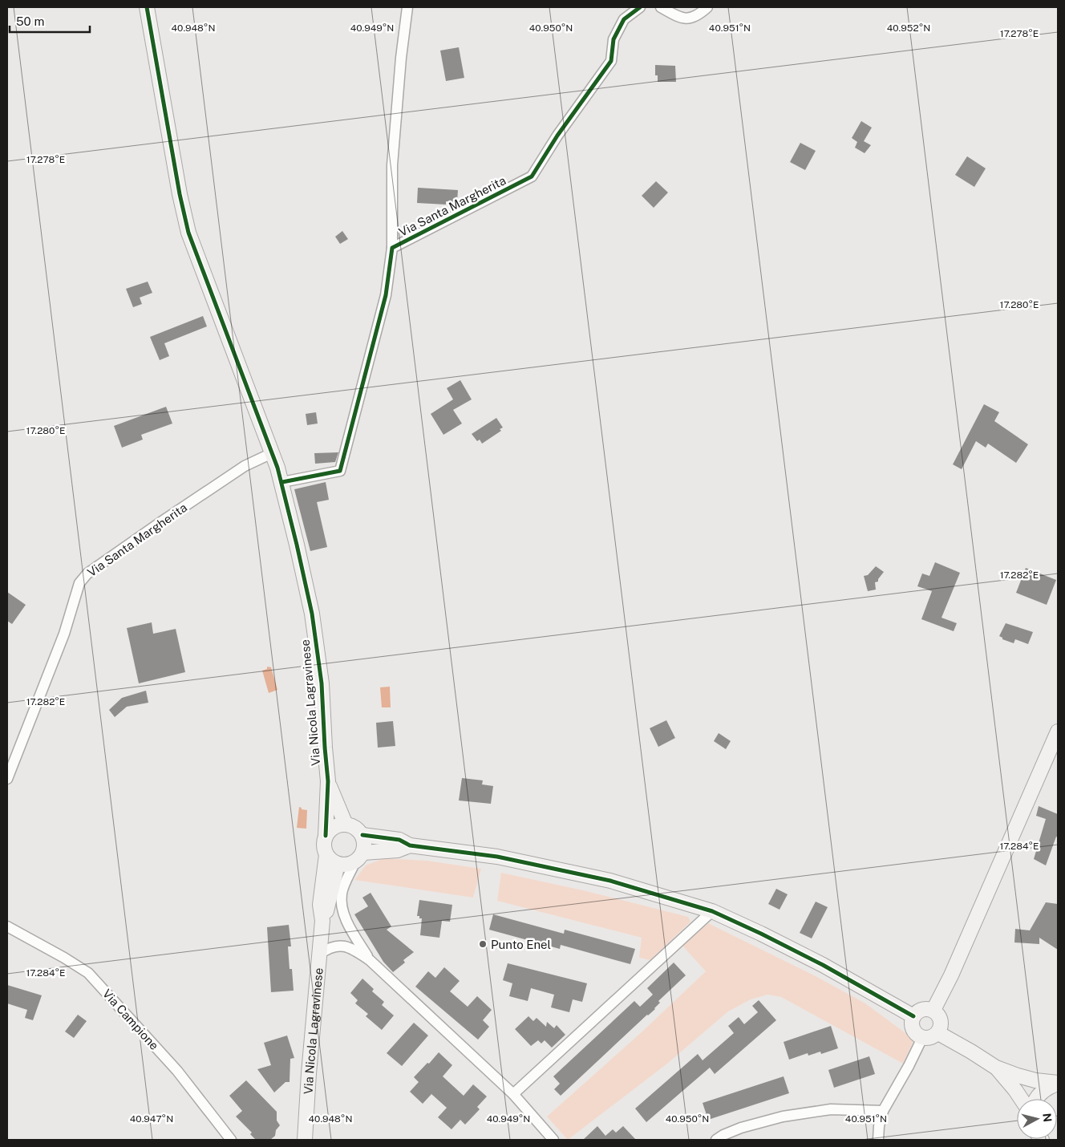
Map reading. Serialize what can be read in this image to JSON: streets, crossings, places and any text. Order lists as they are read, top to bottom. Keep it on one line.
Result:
{"streets":{"street":["Via Santa Margherita","Via Nicola Lagravinese","Via Campione"]},"crossings":[["Via Santa Margherita","Via Nicola Lagravinese"]],"places":["Punto Enel"],"scale_bar":"50 m","north":"right","coordinates":["40.948°N","40.949°N","40.950°N","40.951°N","40.952°N","17.278°E","17.280°E","17.282°E","17.284°E","40.947°N"]}
